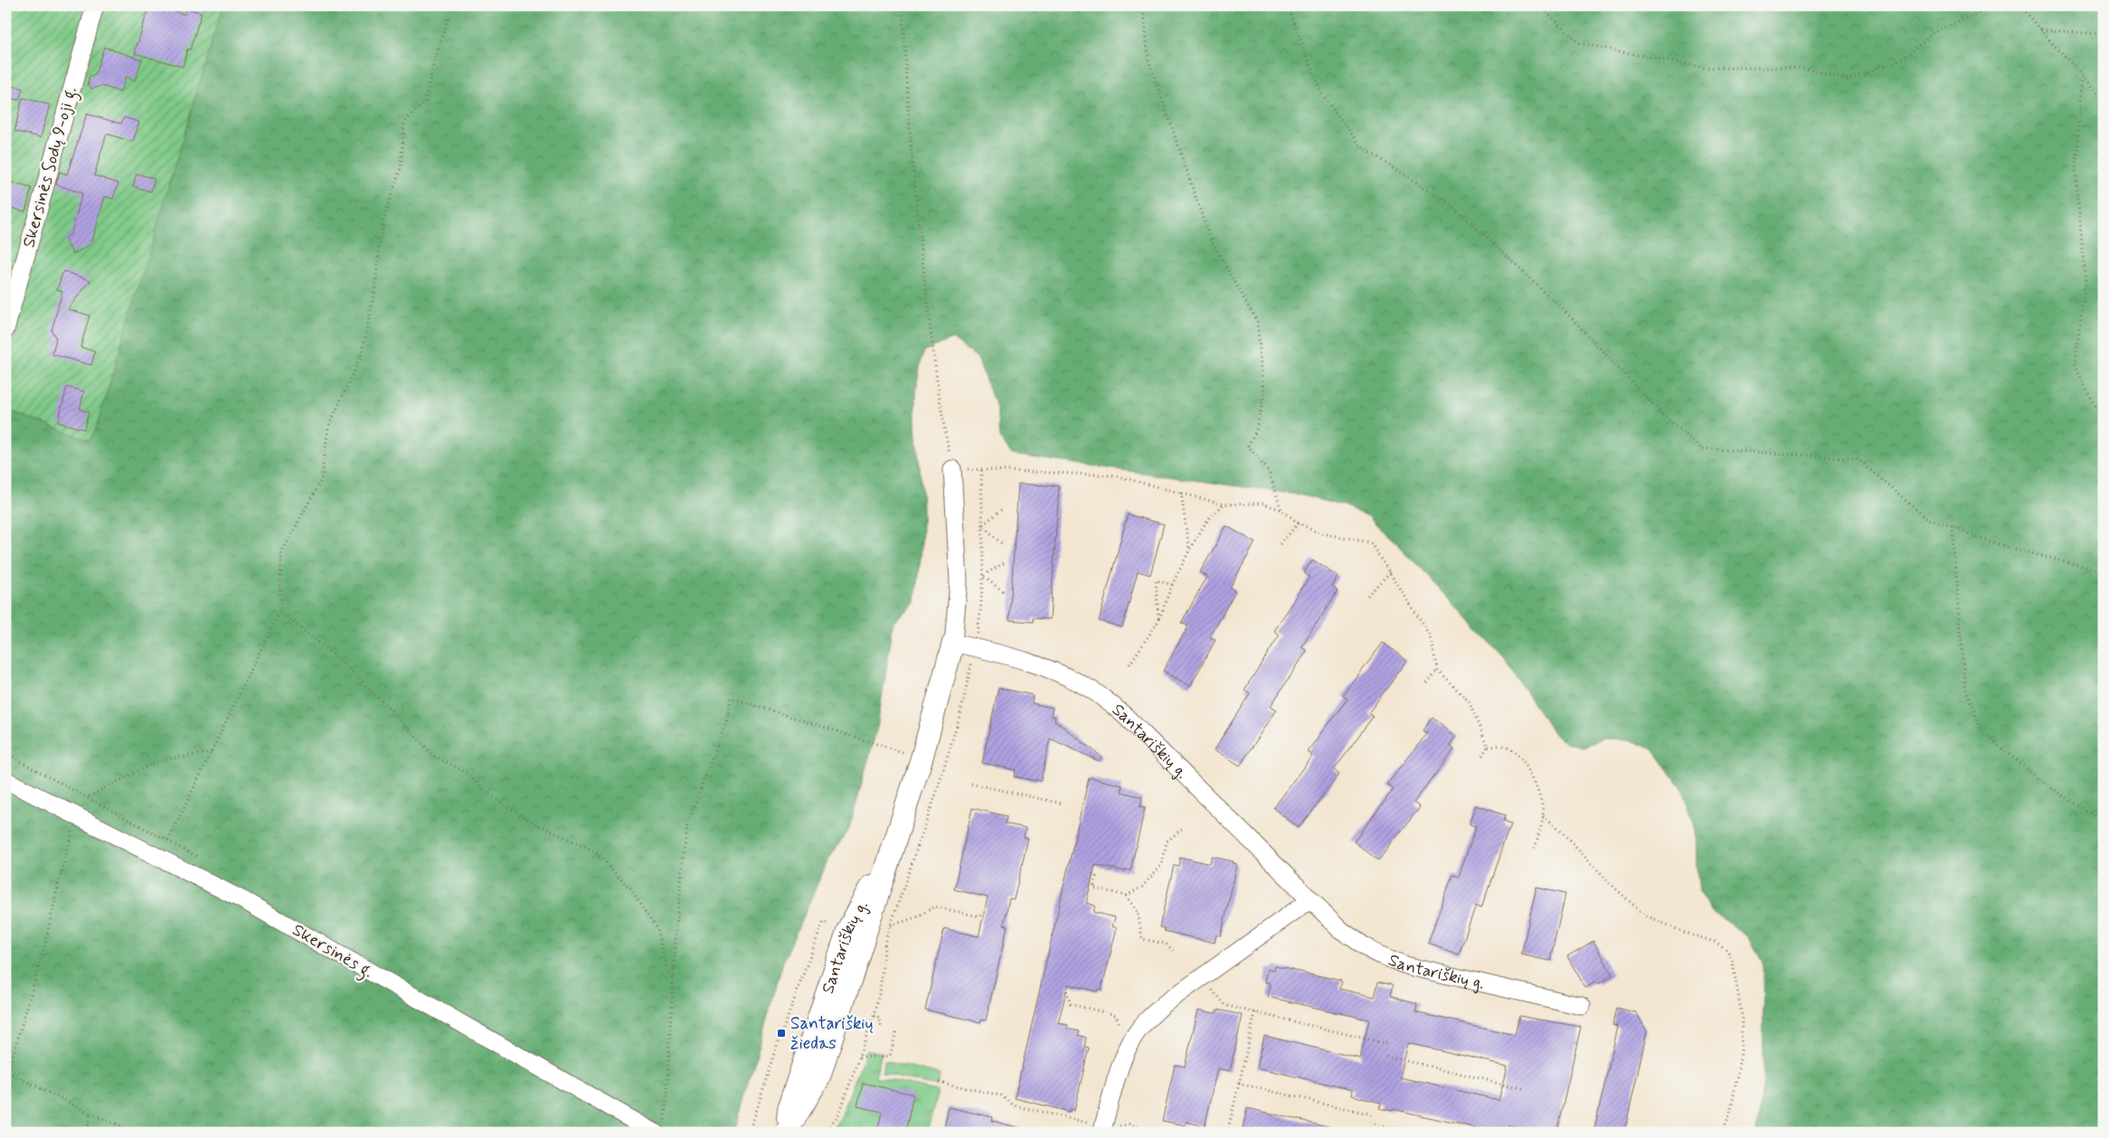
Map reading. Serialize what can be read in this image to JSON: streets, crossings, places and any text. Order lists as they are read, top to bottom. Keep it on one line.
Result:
{"streets":{"main road":["Santariškių g."],"street":["Skersinės Sodų 9-oji g.","Skersinės g."]},"places":{"transit":["Santariškių žiedas"]}}
